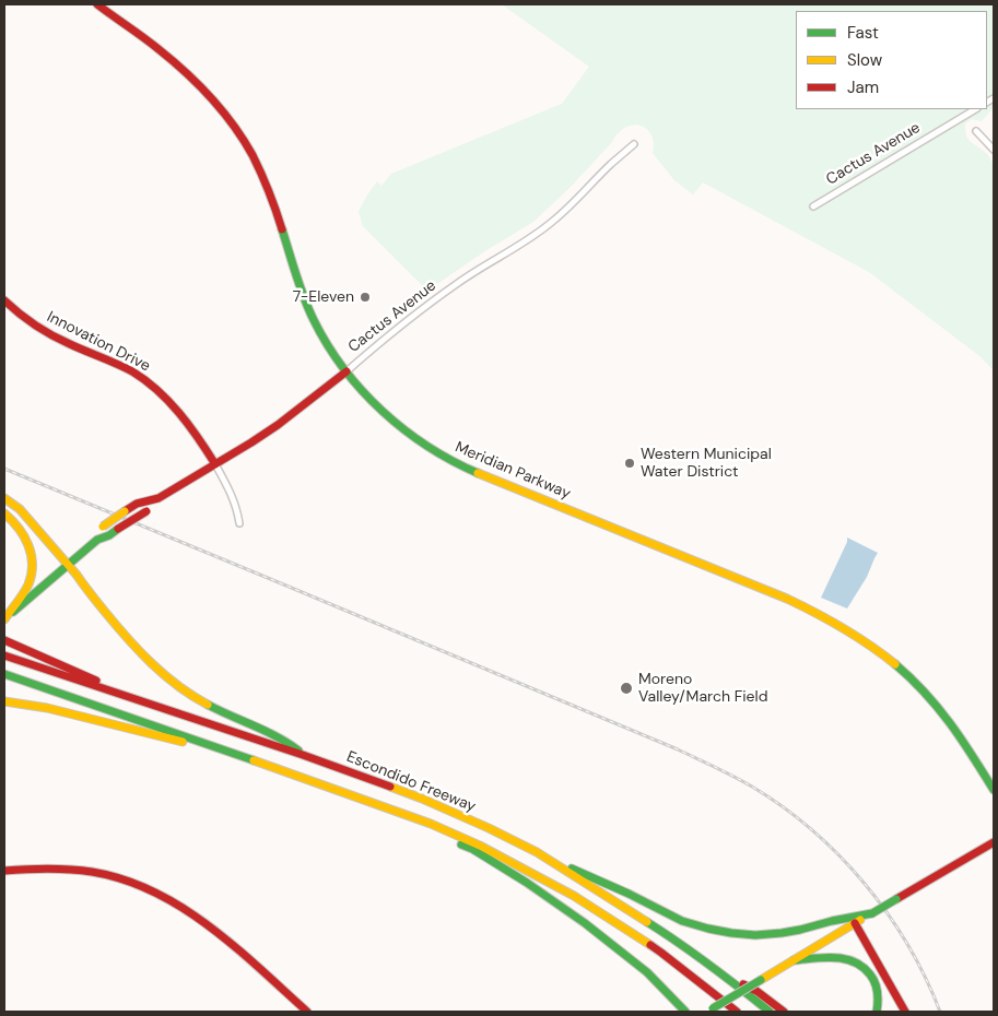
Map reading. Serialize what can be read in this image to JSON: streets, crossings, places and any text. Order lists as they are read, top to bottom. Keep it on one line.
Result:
{"streets":{"main road":["Cactus Avenue","Innovation Drive","Meridian Parkway","Escondido Freeway"]},"crossings":[["Cactus Avenue","Innovation Drive"],["Cactus Avenue","Meridian Parkway"]],"places":["7-Eleven","Western Municipal Water District","Moreno Valley/March Field"],"legend":["Fast","Slow","Jam"]}
